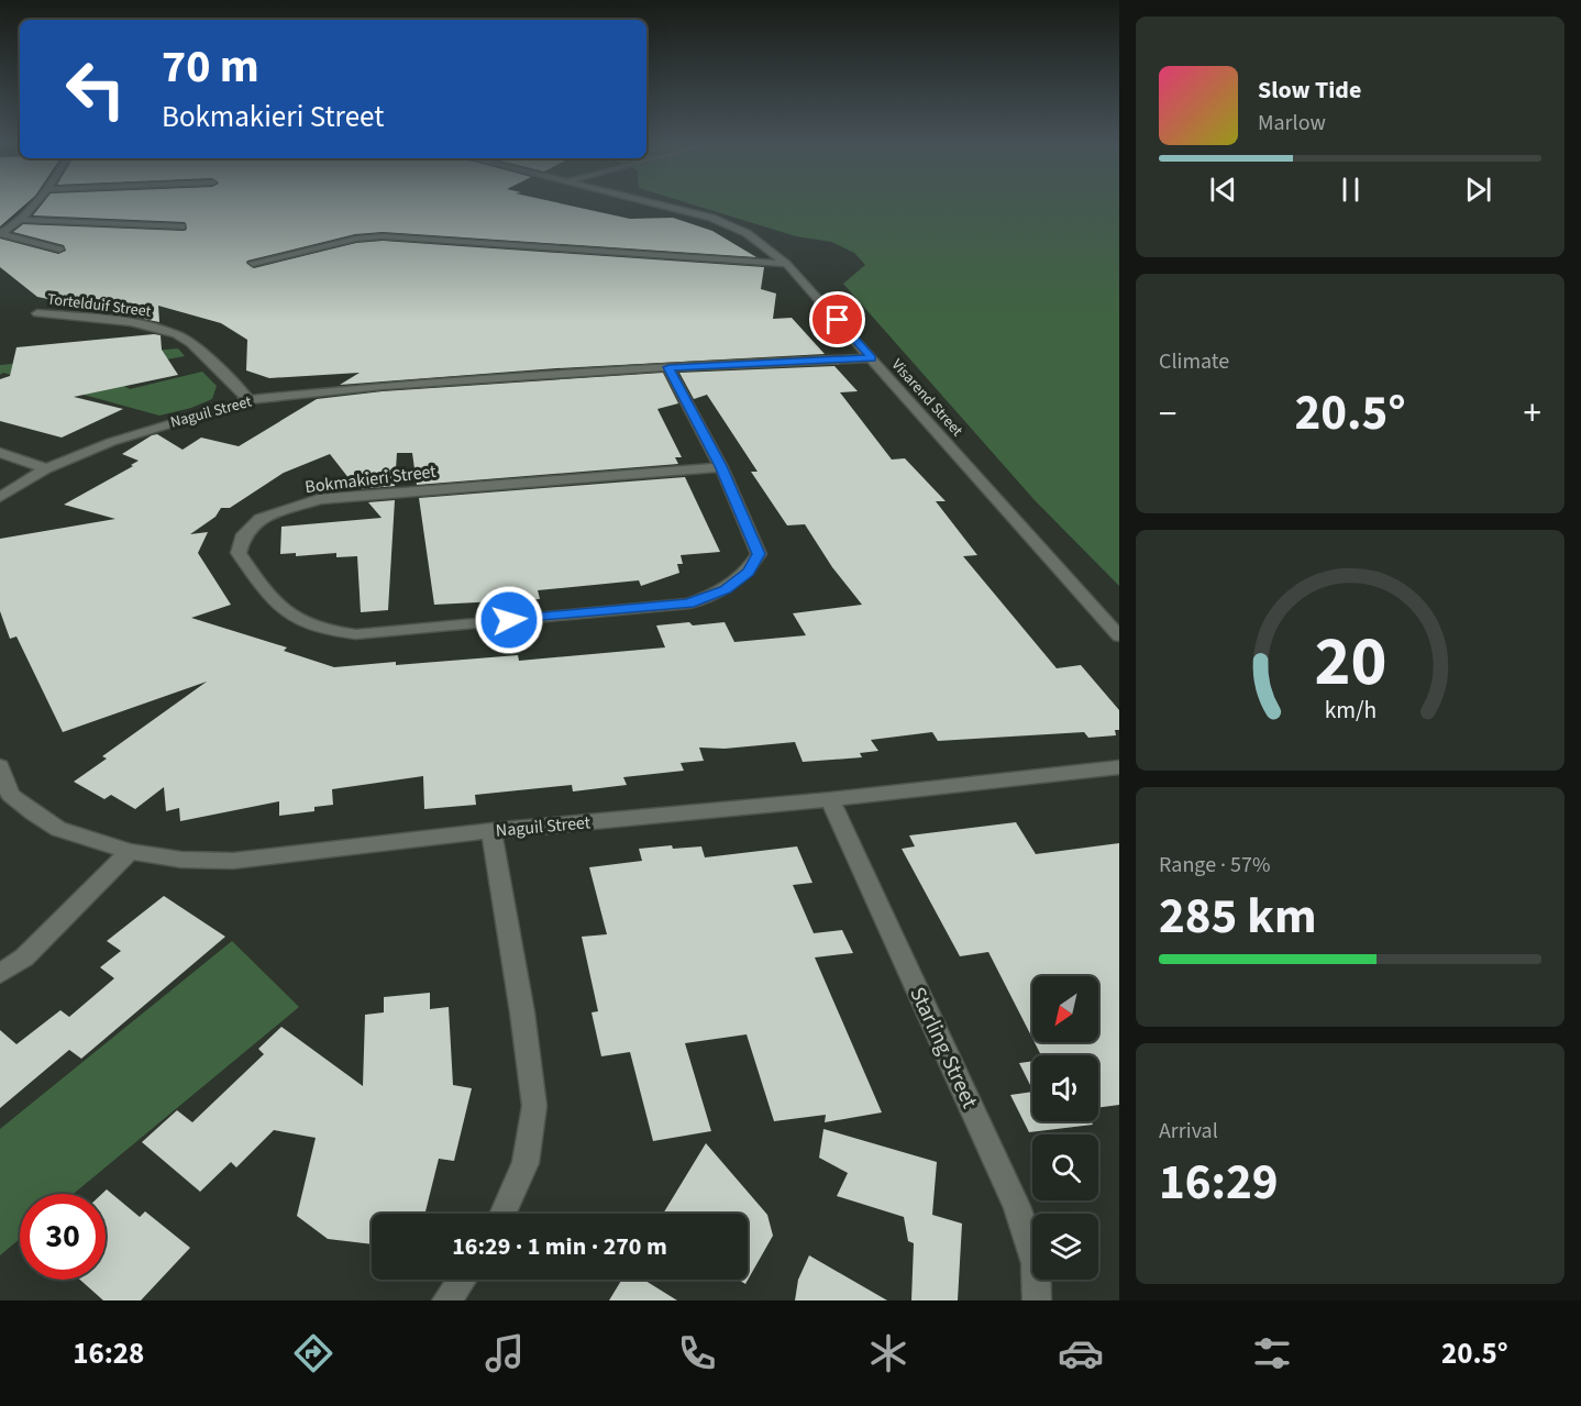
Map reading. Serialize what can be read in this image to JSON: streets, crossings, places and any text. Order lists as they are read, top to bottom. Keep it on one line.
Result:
{"streets":{"street":["Tortelduif Street","Visarend Street","Naguil Street","Bokmakieri Street","Starling Street"]},"crossings":[["Tortelduif Street","Naguil Street"],["Visarend Street","Naguil Street"],["Naguil Street","Bokmakieri Street"],["Naguil Street","Starling Street"]],"north":"bottom left","page":{"turn":["70 m","Bokmakieri Street"],"song":["Slow Tide","Marlow"],"tile":["Climate",["Range · 57%","285 km"],["Arrival","16:29"]],"heat":["−","20.5°","+"],"limit":"30","trip":"16:29 · 1 min · 270 m","tabs":["16:28","20.5°"],"gauge":["20","km/h"]}}
